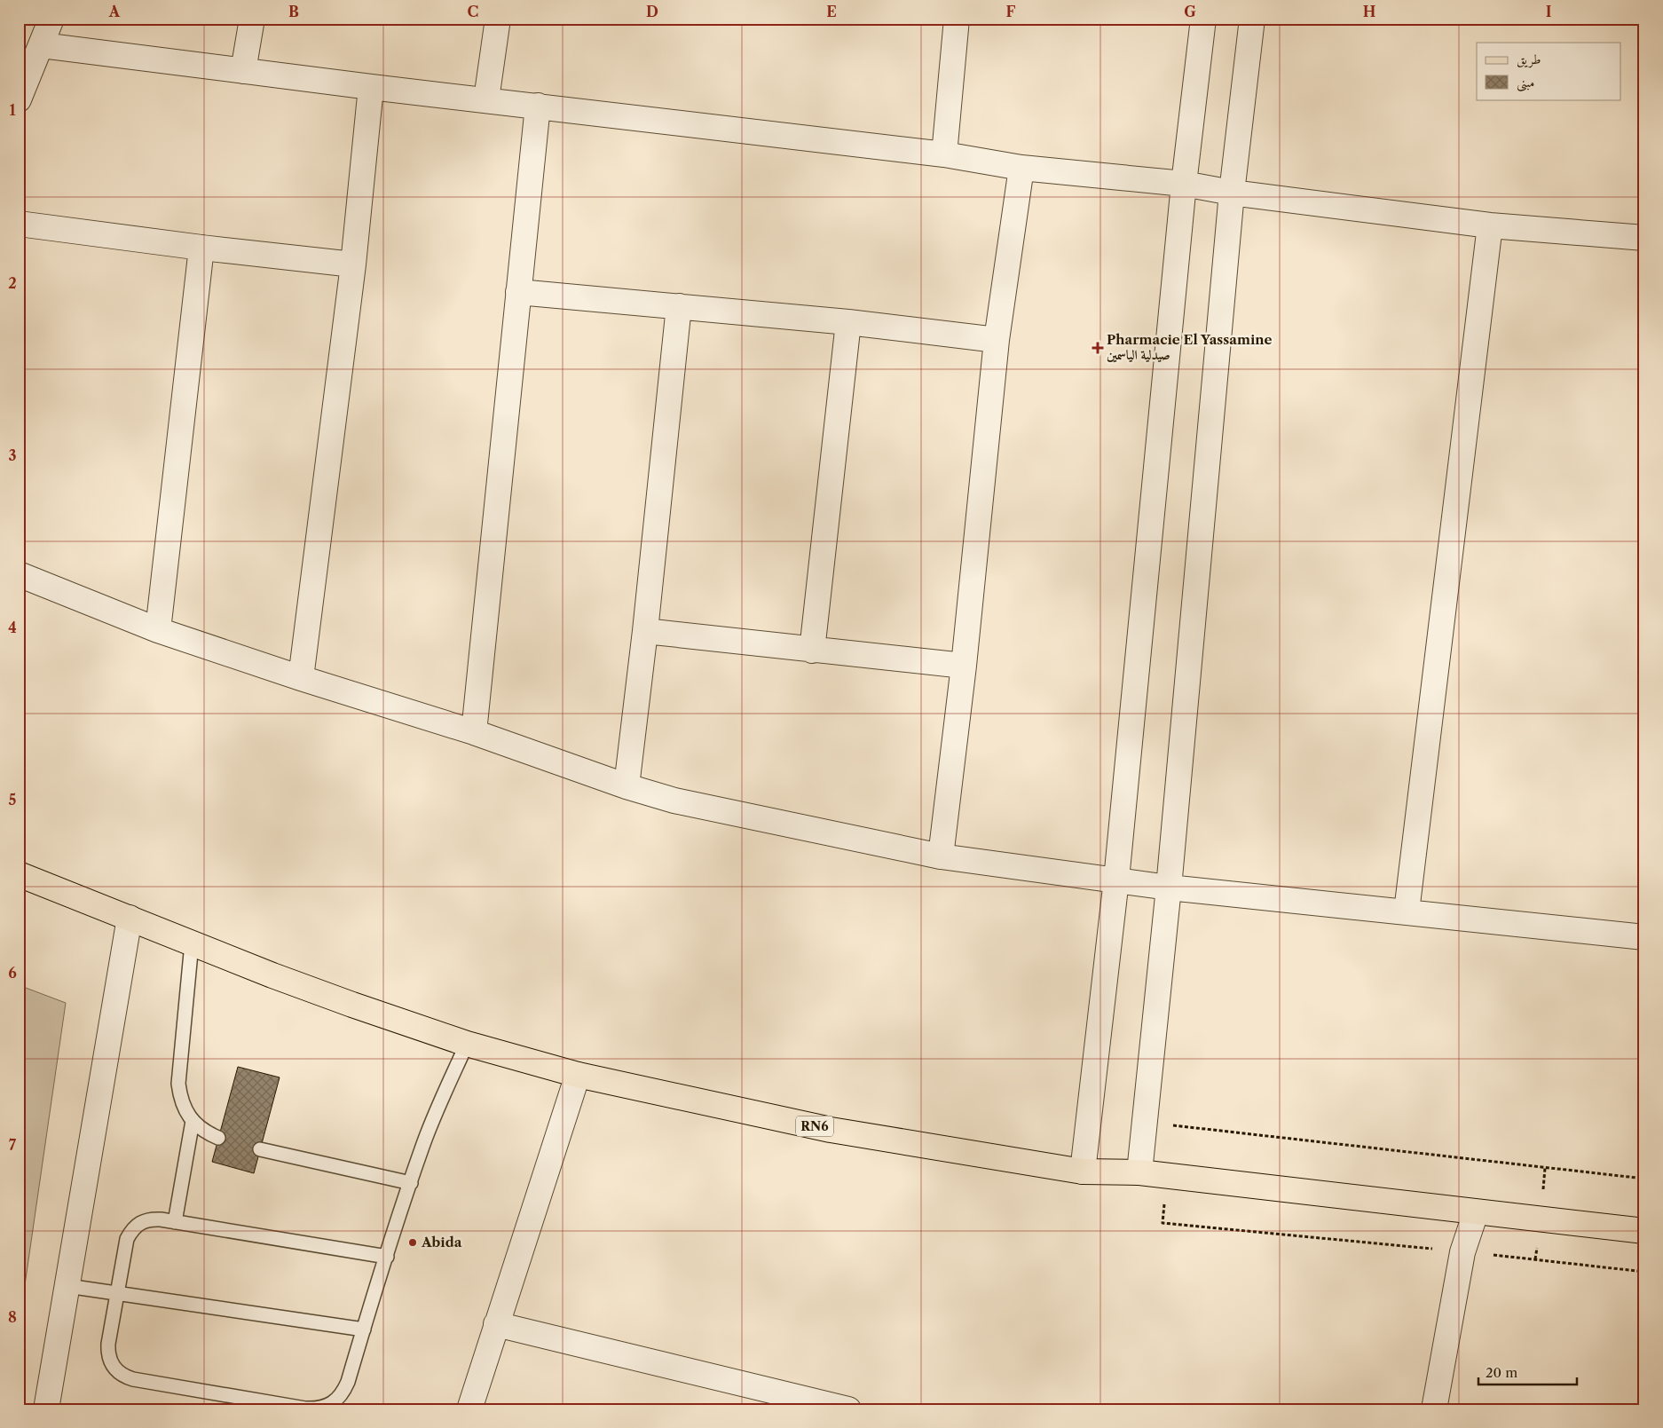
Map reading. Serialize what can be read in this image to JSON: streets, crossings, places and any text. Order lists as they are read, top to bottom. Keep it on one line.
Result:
{"streets":{"main road":["RN6"]},"places":{"health":["Pharmacie El Yassamine صيدلية الياسمين"],"other":["Abida"]},"legend":["طريق","مبنى"],"scale_bar":"20 m","grid":{"columns":["A","B","C","D","E","F","G","H","I"],"rows":["1","2","3","4","5","6","7","8"]}}
